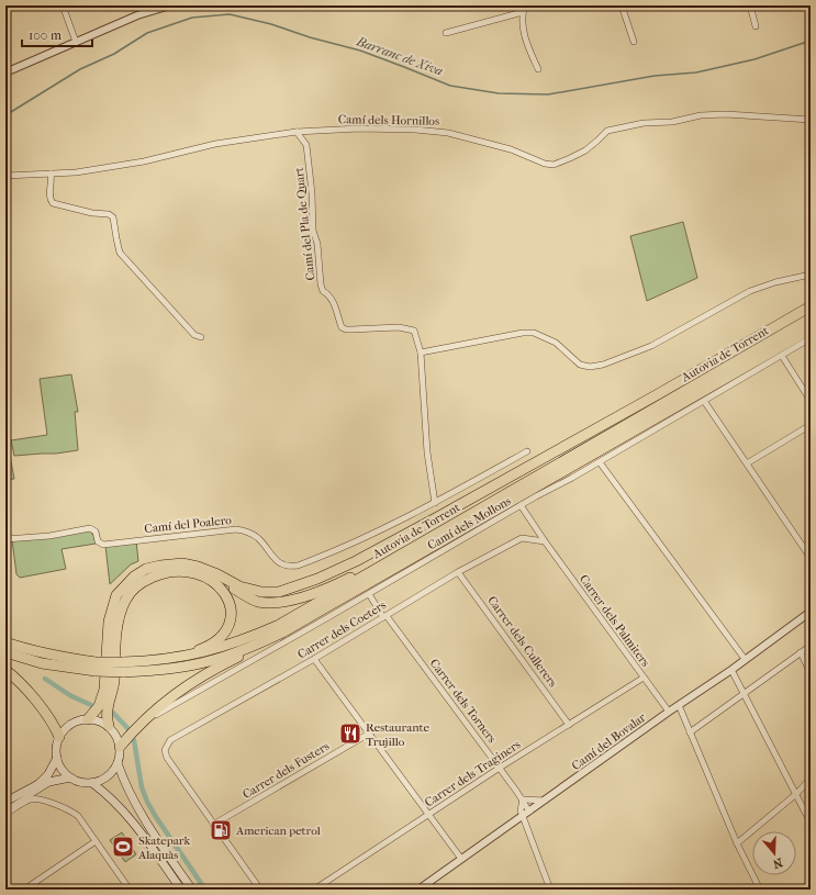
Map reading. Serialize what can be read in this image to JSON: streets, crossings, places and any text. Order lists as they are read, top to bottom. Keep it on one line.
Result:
{"streets":{"highway":["Autovia de Torrent"],"street":["Camí dels Hornillos","Camí del Pla de Quart","Camí dels Mollons","Camí del Poalero","Carrer dels Palmiters","Carrer dels Coeters","Carrer dels Cullerers","Carrer dels Torners","Camí del Bovalar","Carrer dels Fusters","Carrer dels Traginers"]},"crossings":[["Camí dels Hornillos","Camí del Pla de Quart"],["Camí del Pla de Quart","Camí del Poalero"],["Camí dels Mollons","Carrer dels Palmiters"],["Camí dels Mollons","Carrer dels Torners"],["Carrer dels Palmiters","Carrer dels Coeters"],["Carrer dels Palmiters","Camí del Bovalar"],["Carrer dels Palmiters","Carrer dels Traginers"],["Carrer dels Coeters","Carrer dels Cullerers"],["Carrer dels Coeters","Carrer dels Torners"],["Carrer dels Coeters","Carrer dels Fusters"],["Carrer dels Cullerers","Carrer dels Traginers"],["Carrer dels Torners","Carrer dels Traginers"]],"water":["Barranc de Xiva"],"places":{"restaurant":["Restaurante Trujillo"],"fuel station":["American petrol"],"sports":["Skatepark Alaquàs"]},"scale_bar":"100 m","north":"bottom"}
